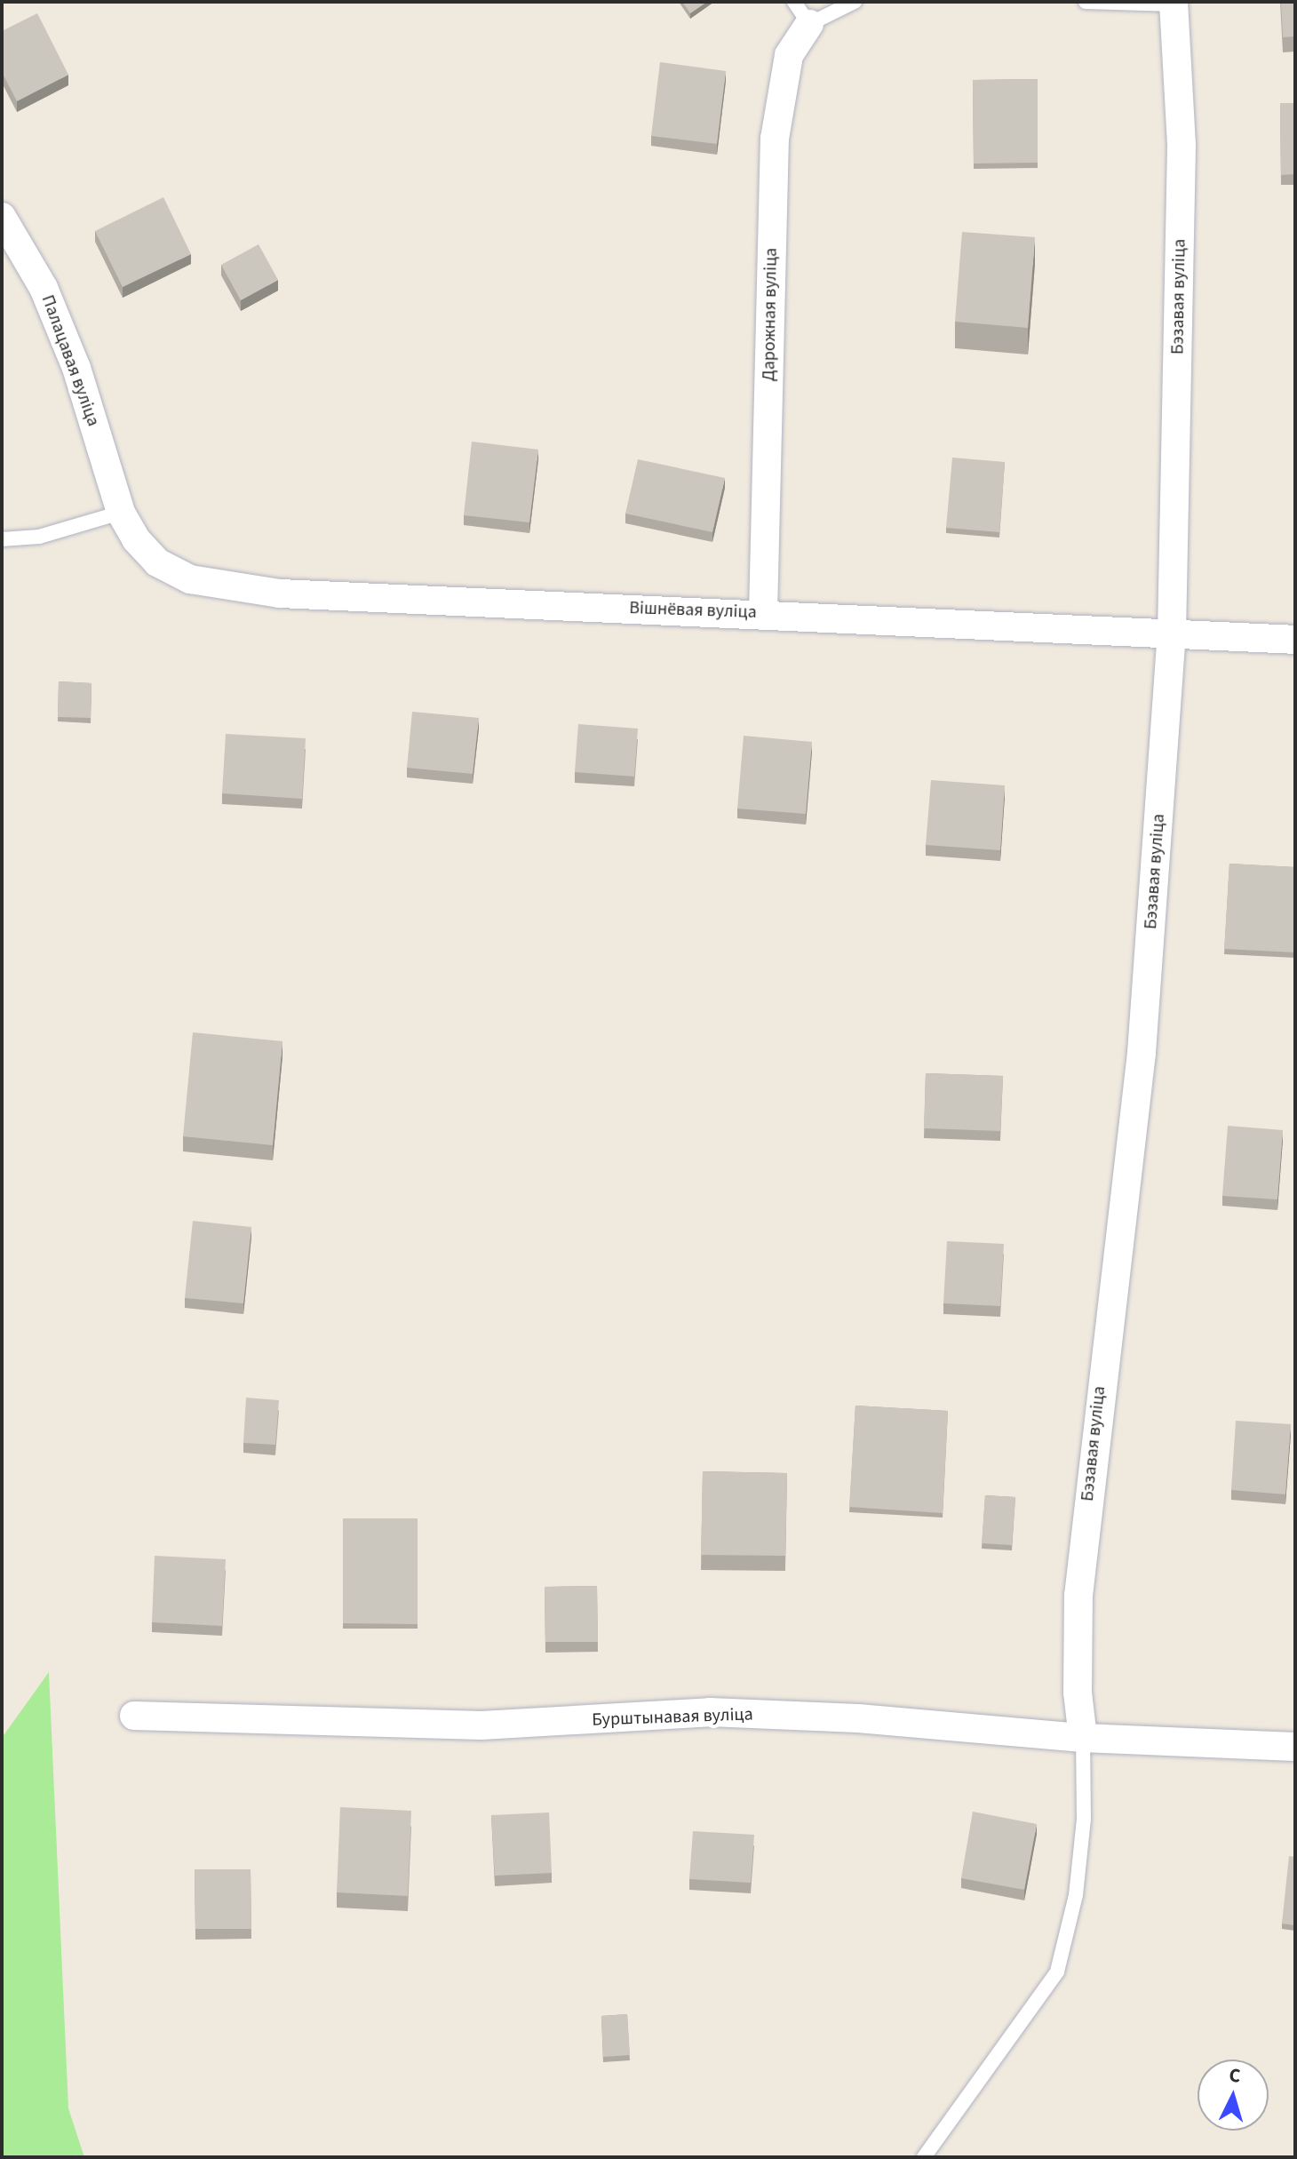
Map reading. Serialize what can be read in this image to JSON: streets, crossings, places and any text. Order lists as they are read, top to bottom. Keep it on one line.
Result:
{"streets":{"street":["Бэзавая вуліца","Дарожная вуліца","Палацавая вуліца","Вішнёвая вуліца","Бурштынавая вуліца"]},"crossings":[["Бэзавая вуліца","Вішнёвая вуліца"],["Бэзавая вуліца","Бурштынавая вуліца"],["Дарожная вуліца","Вішнёвая вуліца"],["Палацавая вуліца","Вішнёвая вуліца"]],"north":"top"}
